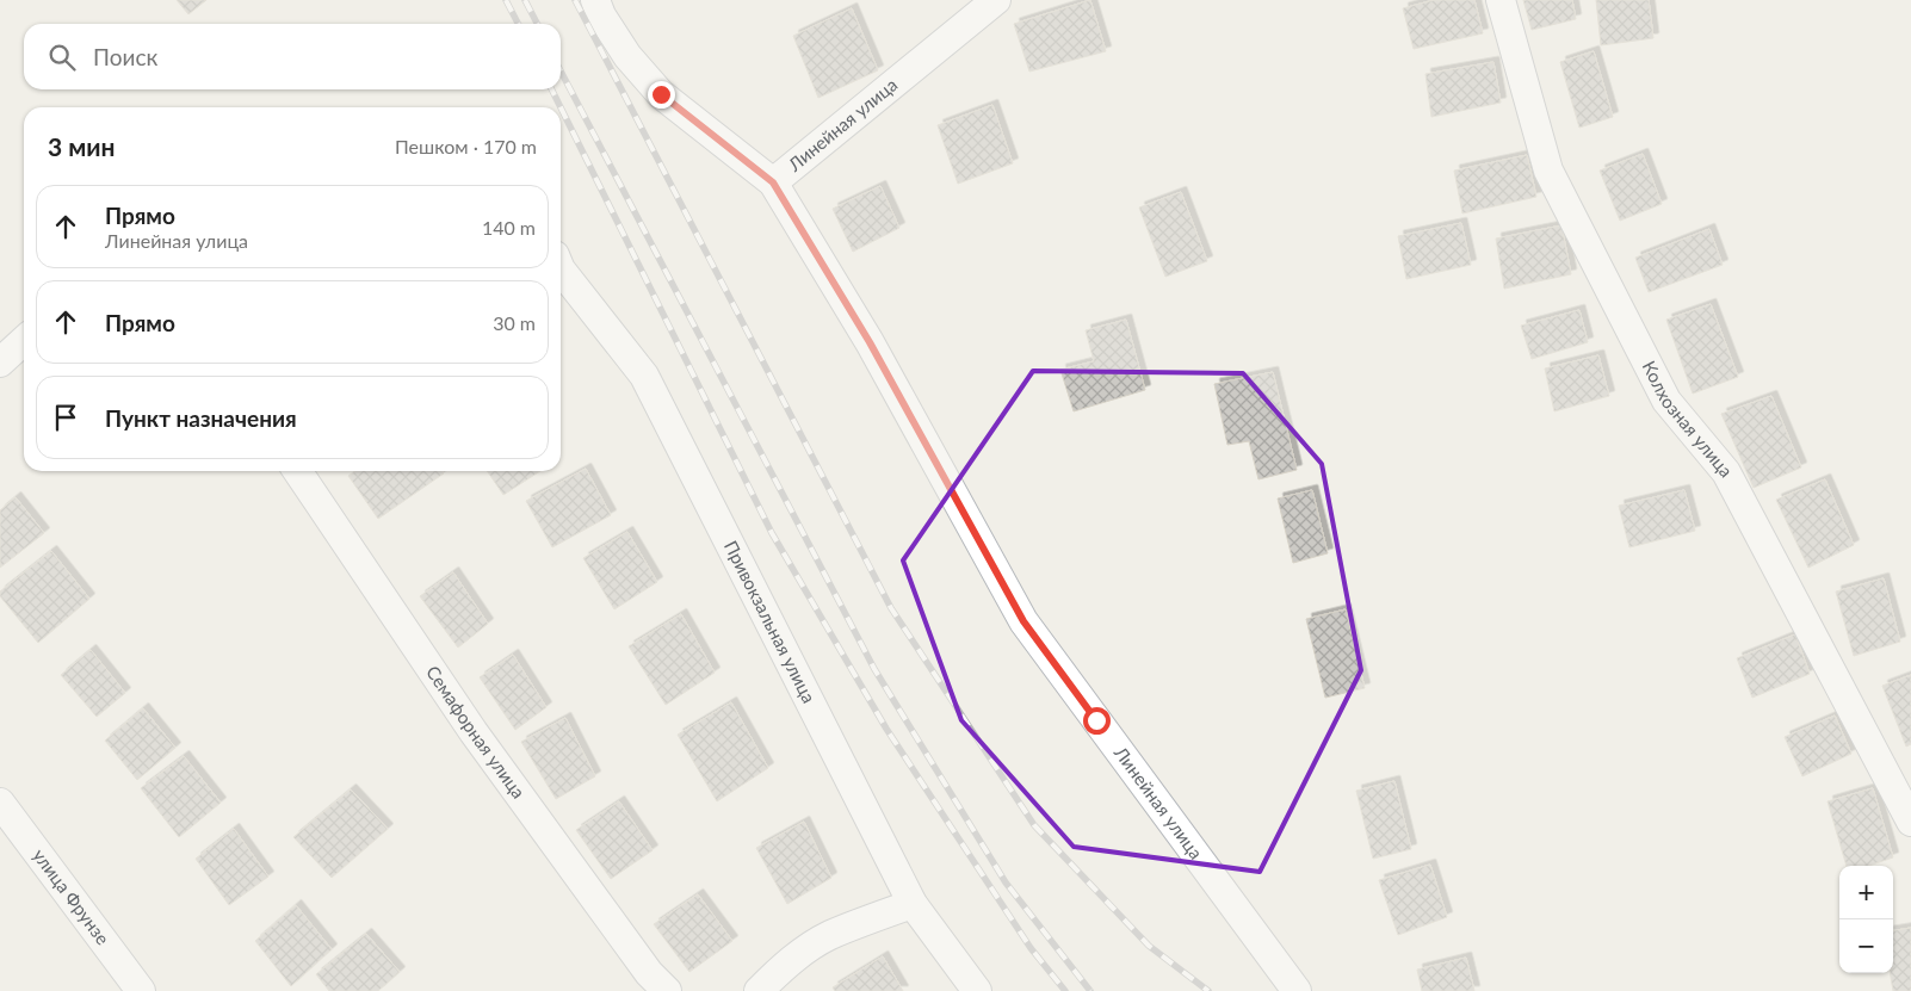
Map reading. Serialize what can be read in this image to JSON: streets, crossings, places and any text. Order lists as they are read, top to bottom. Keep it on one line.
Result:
{"streets":{"street":["Линейная улица","Колхозная улица","Привокзальная улица","Семафорная улица","улица Фрунзе"]},"page":{"search":"Поиск","heading":["3 мин","Пешком · 170 m"],"list":[["Прямо","Линейная улица","140 m"],["Прямо","30 m"],"Пункт назначения"],"map_buttons":["+","−"]}}
